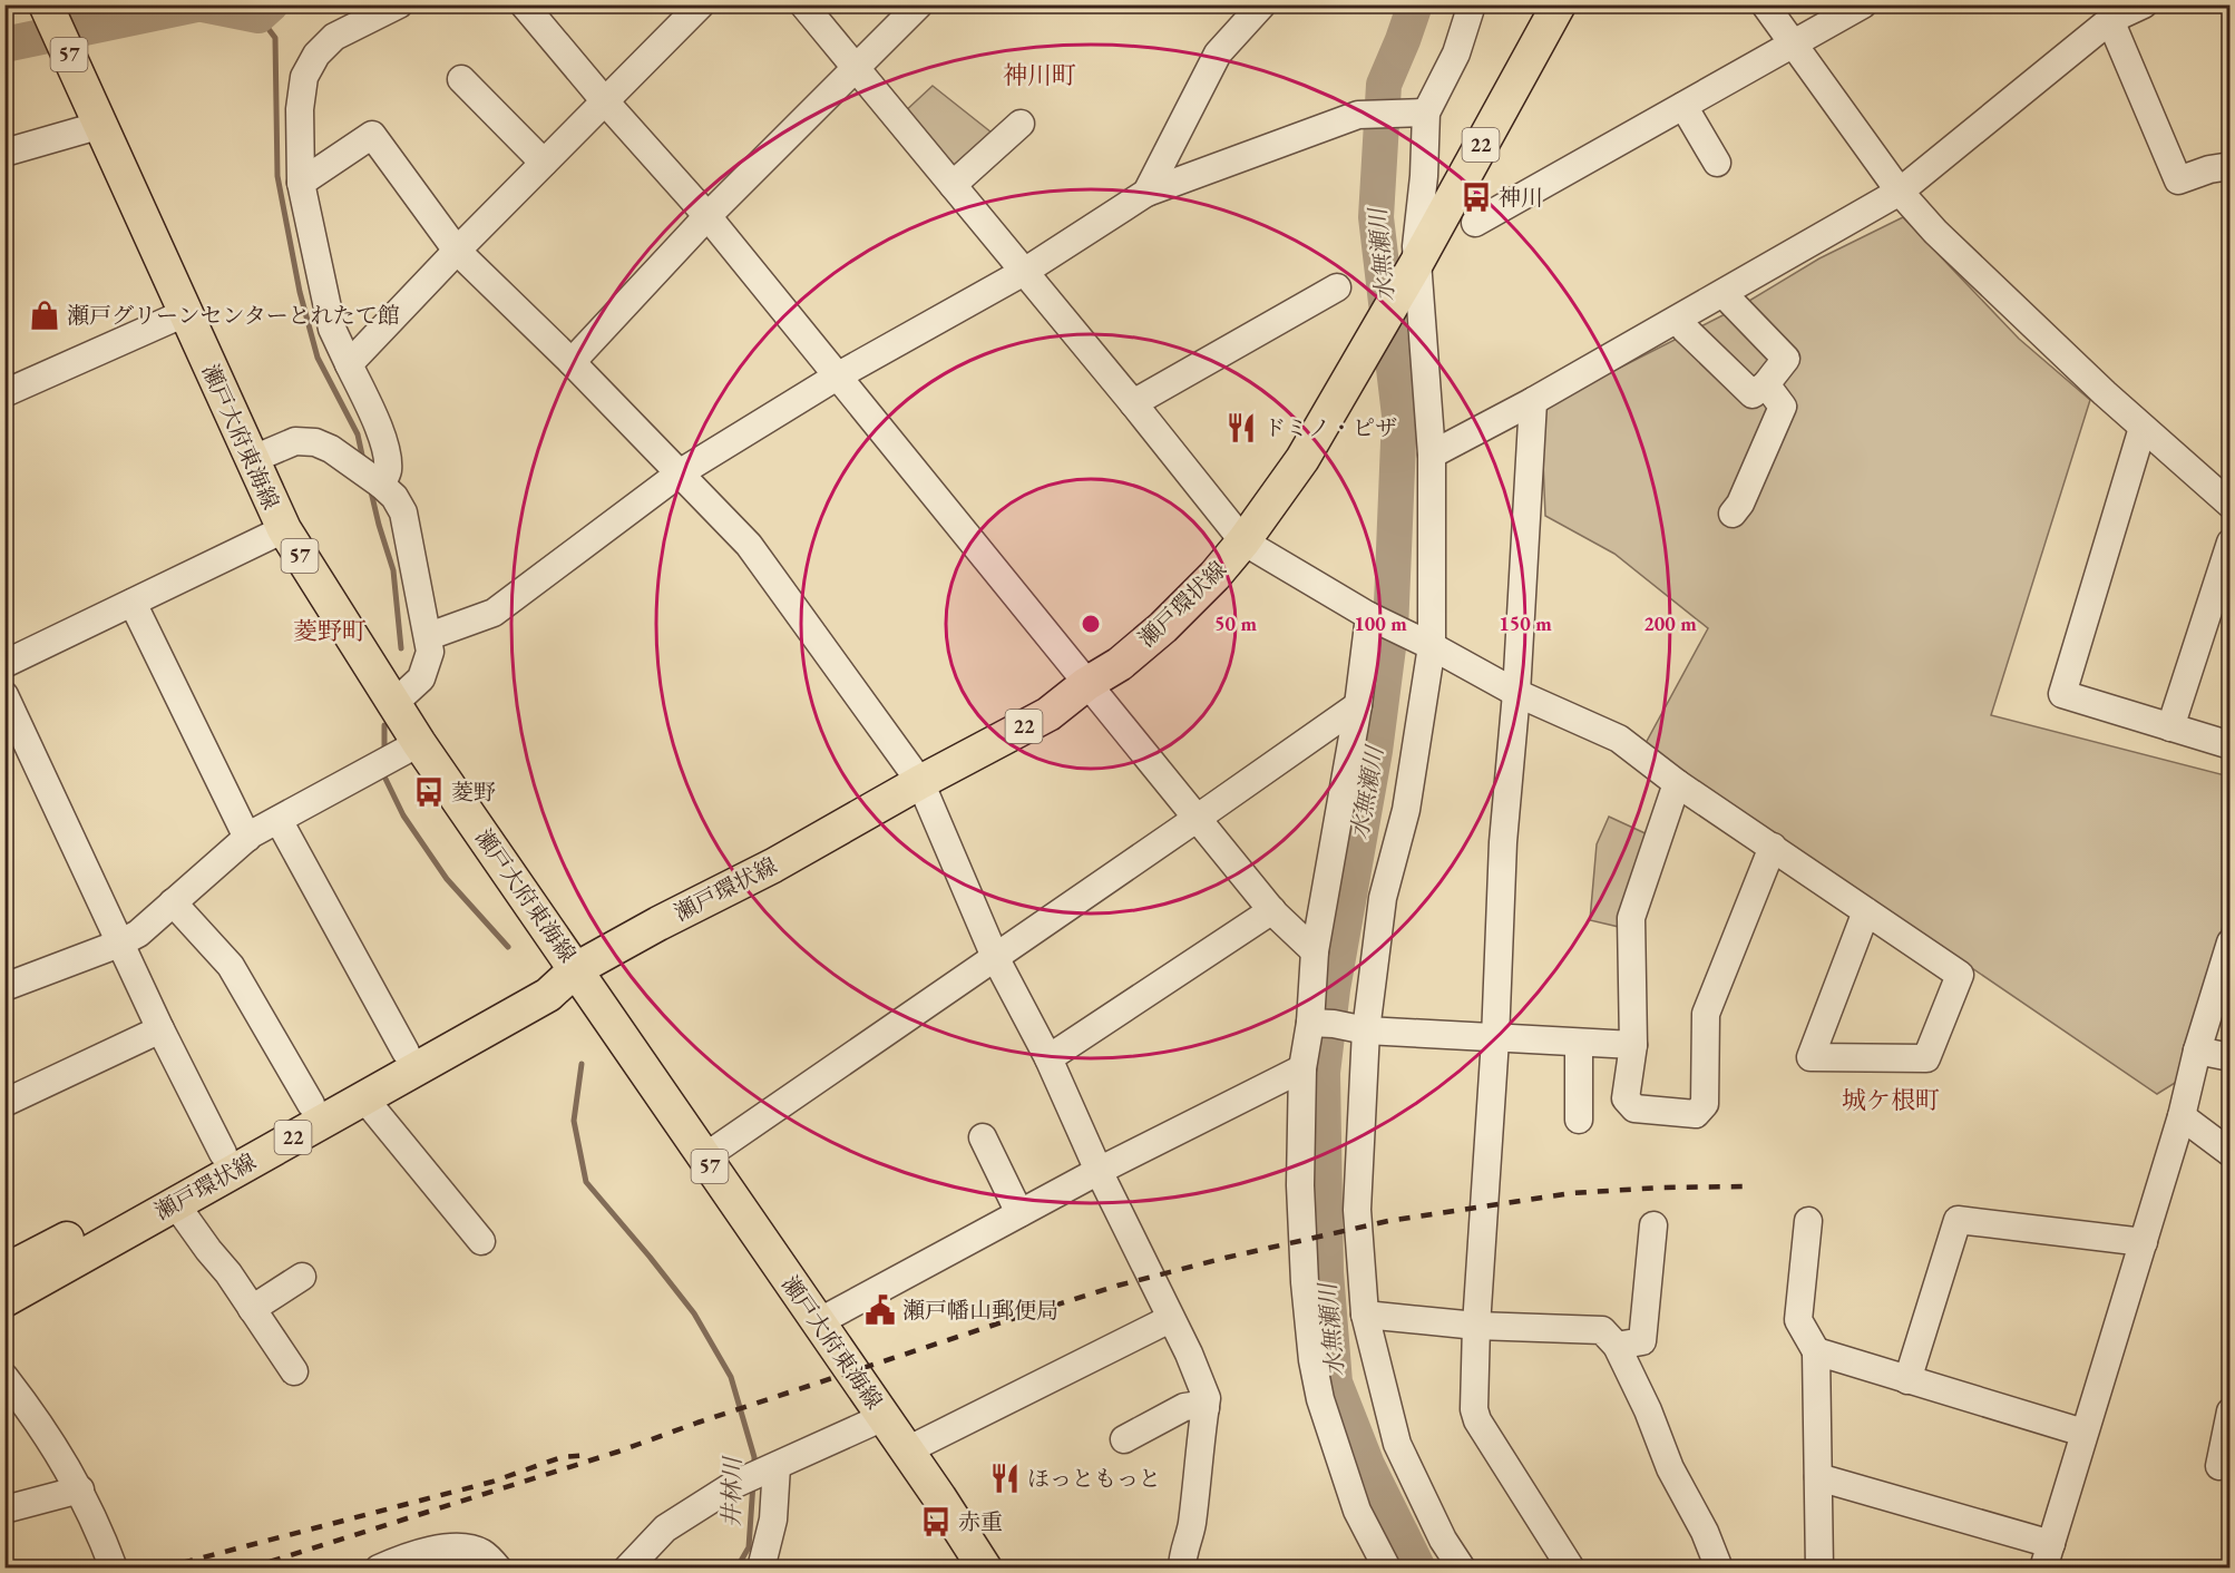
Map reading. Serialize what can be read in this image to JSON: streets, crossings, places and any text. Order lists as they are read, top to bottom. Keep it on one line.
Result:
{"streets":{"main road":["57","22","瀬戸大府東海線","瀬戸環状線"]},"crossings":[["瀬戸大府東海線","瀬戸環状線"]],"districts":["神川町","菱野町","城ケ根町"],"water":["水無瀬川","井林川"],"places":{"bus stop":["神川","菱野","赤重"],"shop":["瀬戸グリーンセンターとれたて館"],"restaurant":["ドミノ・ピザ","ほっともっと"],"public building":["瀬戸幡山郵便局"]},"rings":["50 m","100 m","150 m","200 m"]}
